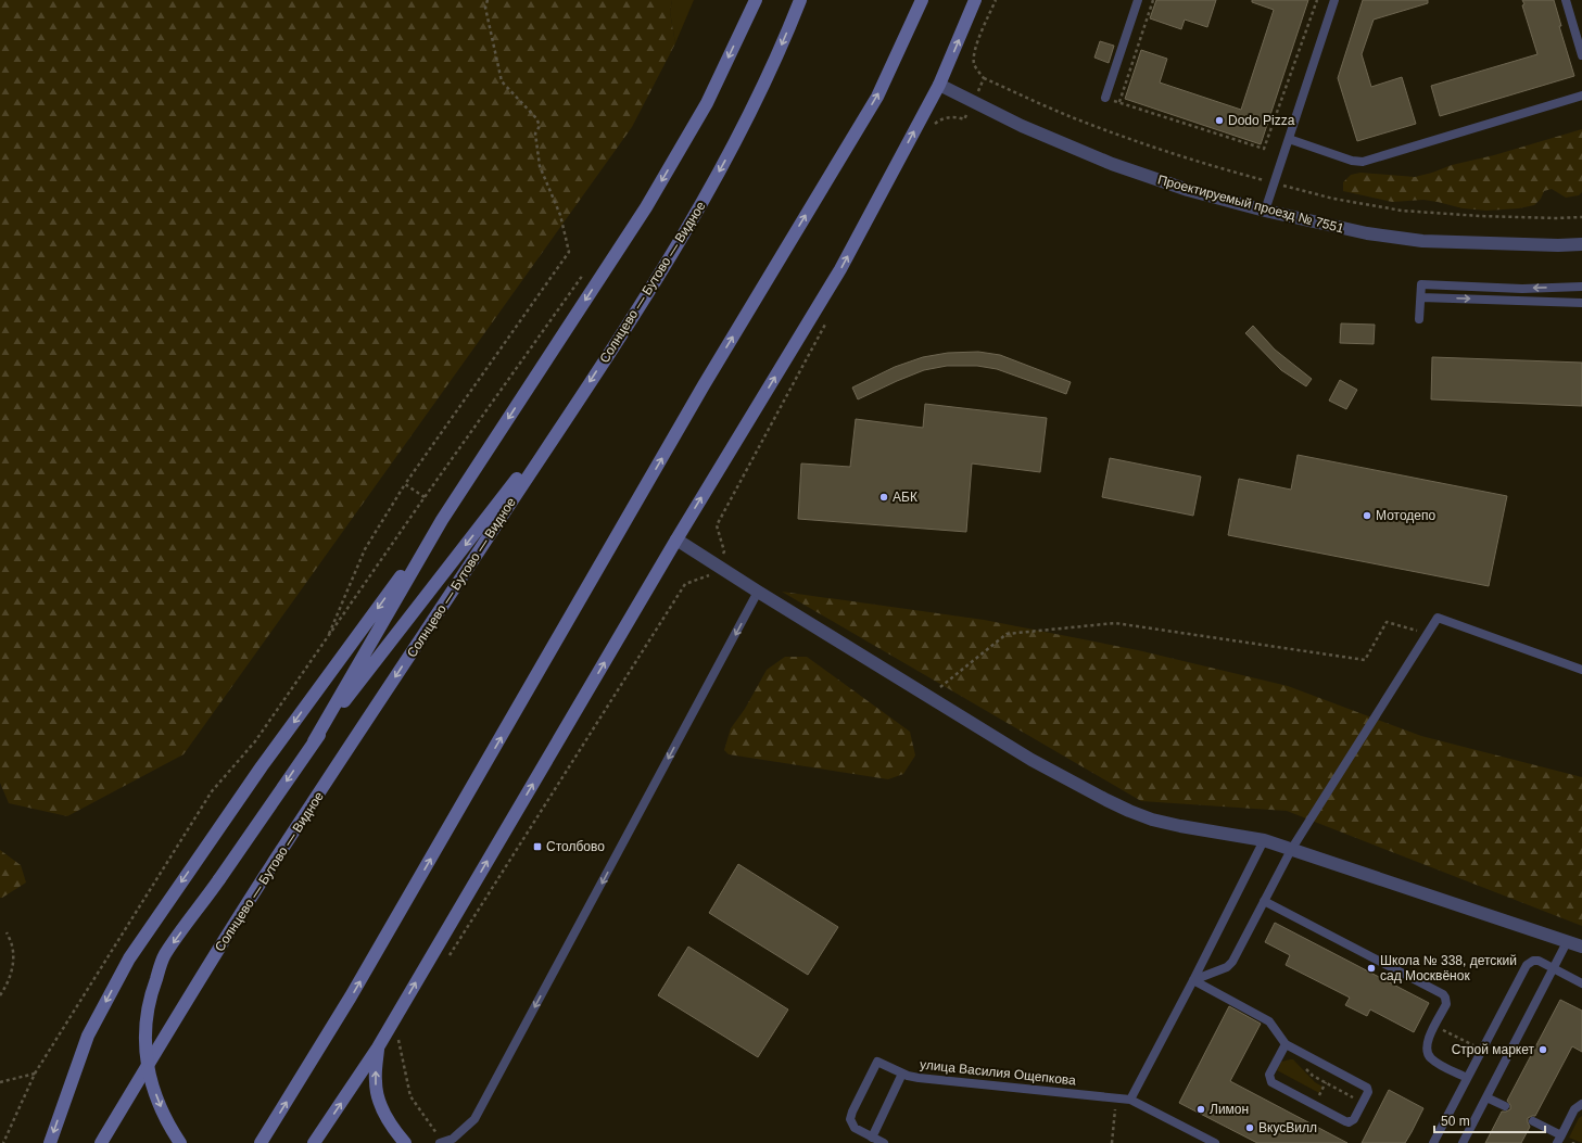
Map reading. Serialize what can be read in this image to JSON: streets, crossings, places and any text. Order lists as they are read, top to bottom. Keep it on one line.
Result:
{"streets":{"main road":["Солнцево — Бутово — Видное"],"street":["Проектируемый проезд № 7551"],"lane":["улица Василия Ощепкова"]},"places":{"other":["Dodo Pizza","АБК","Мотодепо","Школа № 338, детский сад Москвёнок","Строй маркет","Лимон","ВкусВилл"],"transit":["Столбово"]},"scale_bar":"50 m"}
